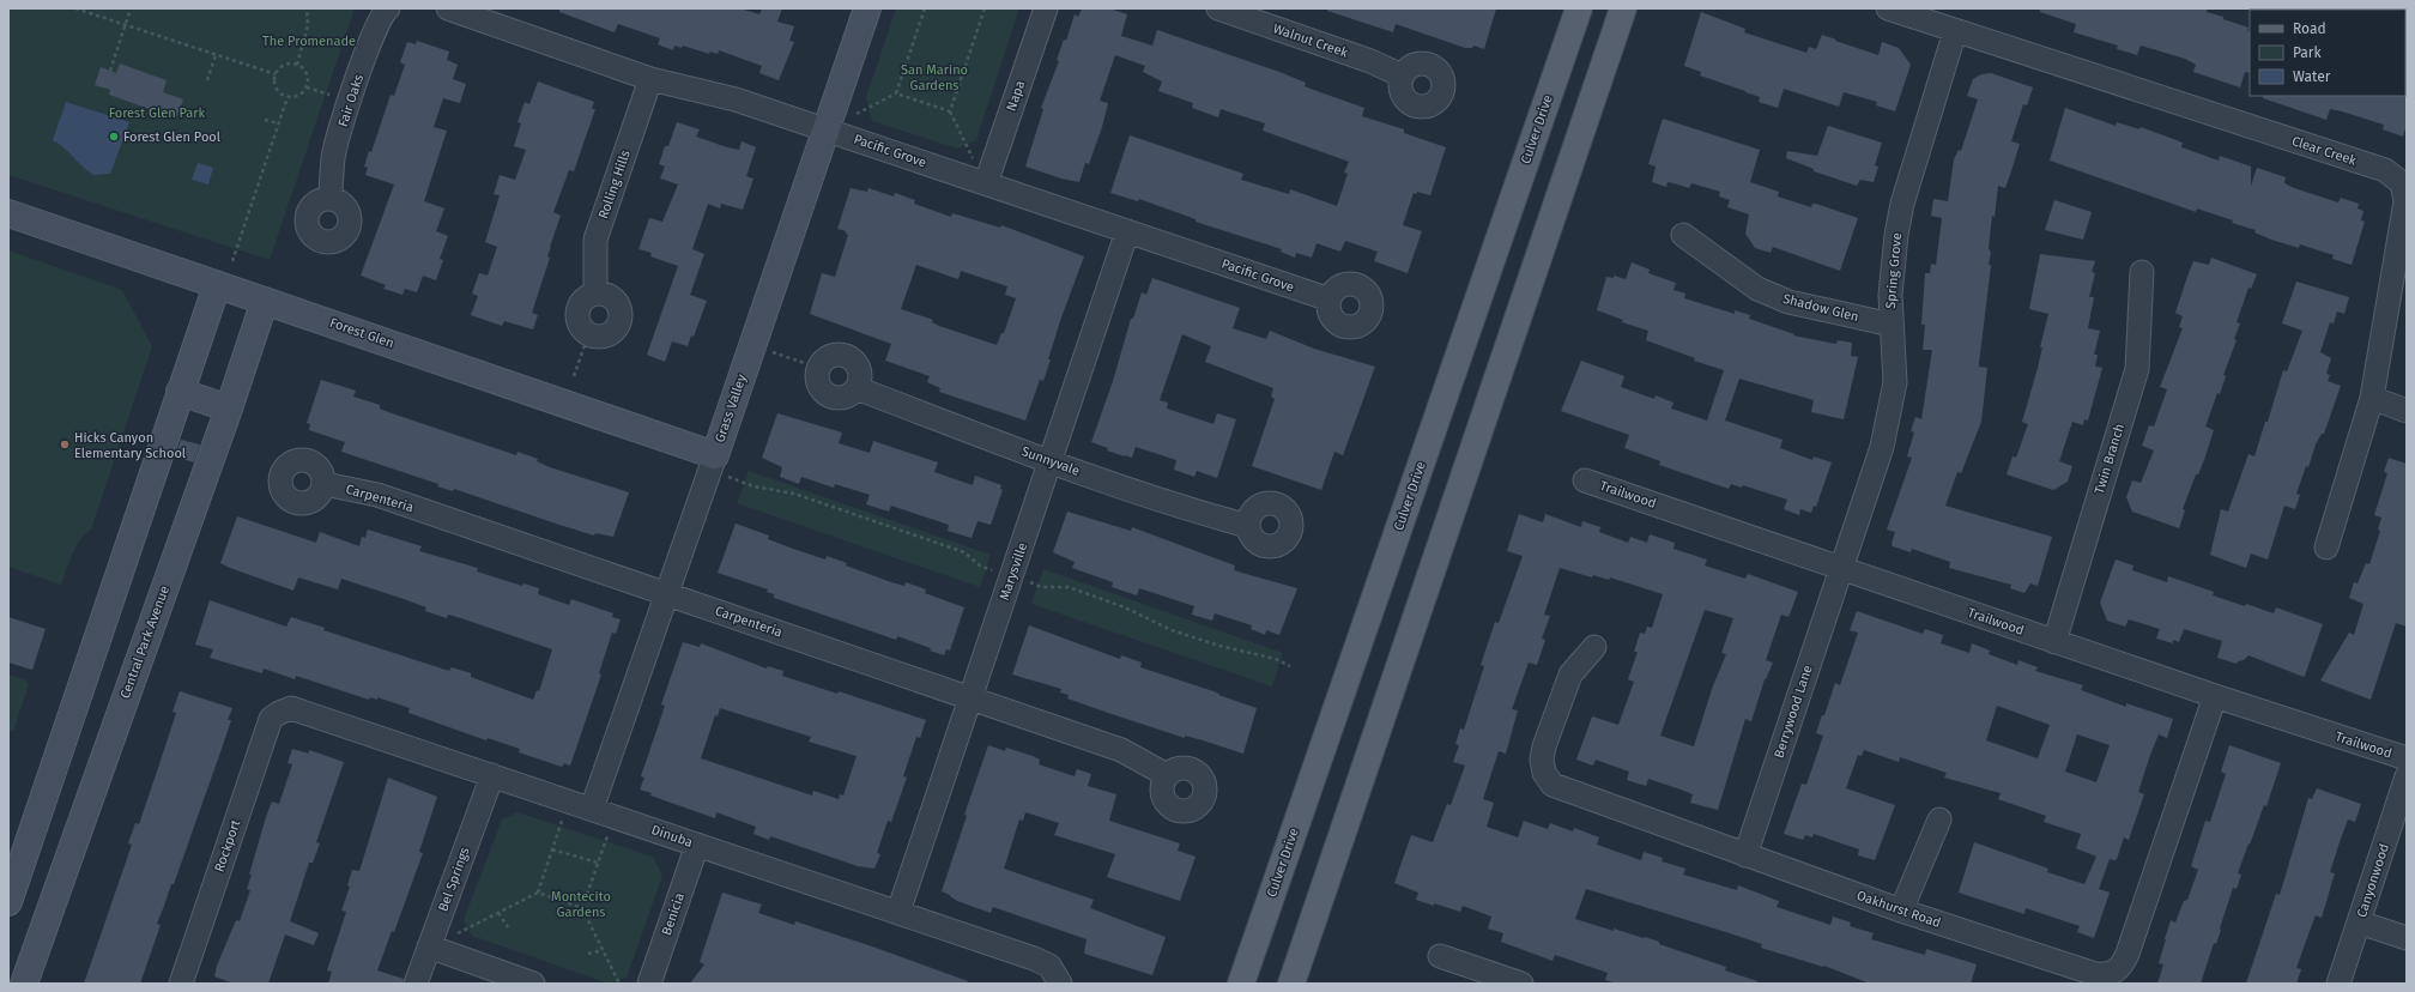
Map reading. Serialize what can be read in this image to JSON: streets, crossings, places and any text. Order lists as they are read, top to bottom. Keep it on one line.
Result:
{"streets":{"main road":["Culver Drive"],"street":["Walnut Creek","Napa","Fair Oaks","Pacific Grove","Clear Creek","Rolling Hills","Spring Grove","Shadow Glen","Forest Glen","Grass Valley","Twin Branch","Sunnyvale","Trailwood","Carpenteria","Marysville","Central Park Avenue","Berrywood Lane","Dinuba","Rockport","Bel Springs","Canyonwood","Oakhurst Road","Benicia"]},"crossings":[["Napa","Pacific Grove"],["Pacific Grove","Rolling Hills"],["Pacific Grove","Grass Valley"],["Pacific Grove","Marysville"],["Clear Creek","Spring Grove"],["Spring Grove","Shadow Glen"],["Spring Grove","Trailwood"],["Spring Grove","Berrywood Lane"],["Forest Glen","Grass Valley"],["Forest Glen","Central Park Avenue"],["Grass Valley","Carpenteria"],["Grass Valley","Dinuba"],["Twin Branch","Trailwood"],["Sunnyvale","Marysville"],["Trailwood","Berrywood Lane"],["Trailwood","Oakhurst Road"],["Carpenteria","Marysville"],["Marysville","Dinuba"],["Berrywood Lane","Oakhurst Road"],["Dinuba","Rockport"],["Dinuba","Bel Springs"],["Dinuba","Benicia"]],"parks":["The Promenade","San Marino Gardens","Forest Glen Park","Montecito Gardens"],"places":["Forest Glen Pool","Hicks Canyon Elementary School"],"legend":["Road","Park","Water"]}
